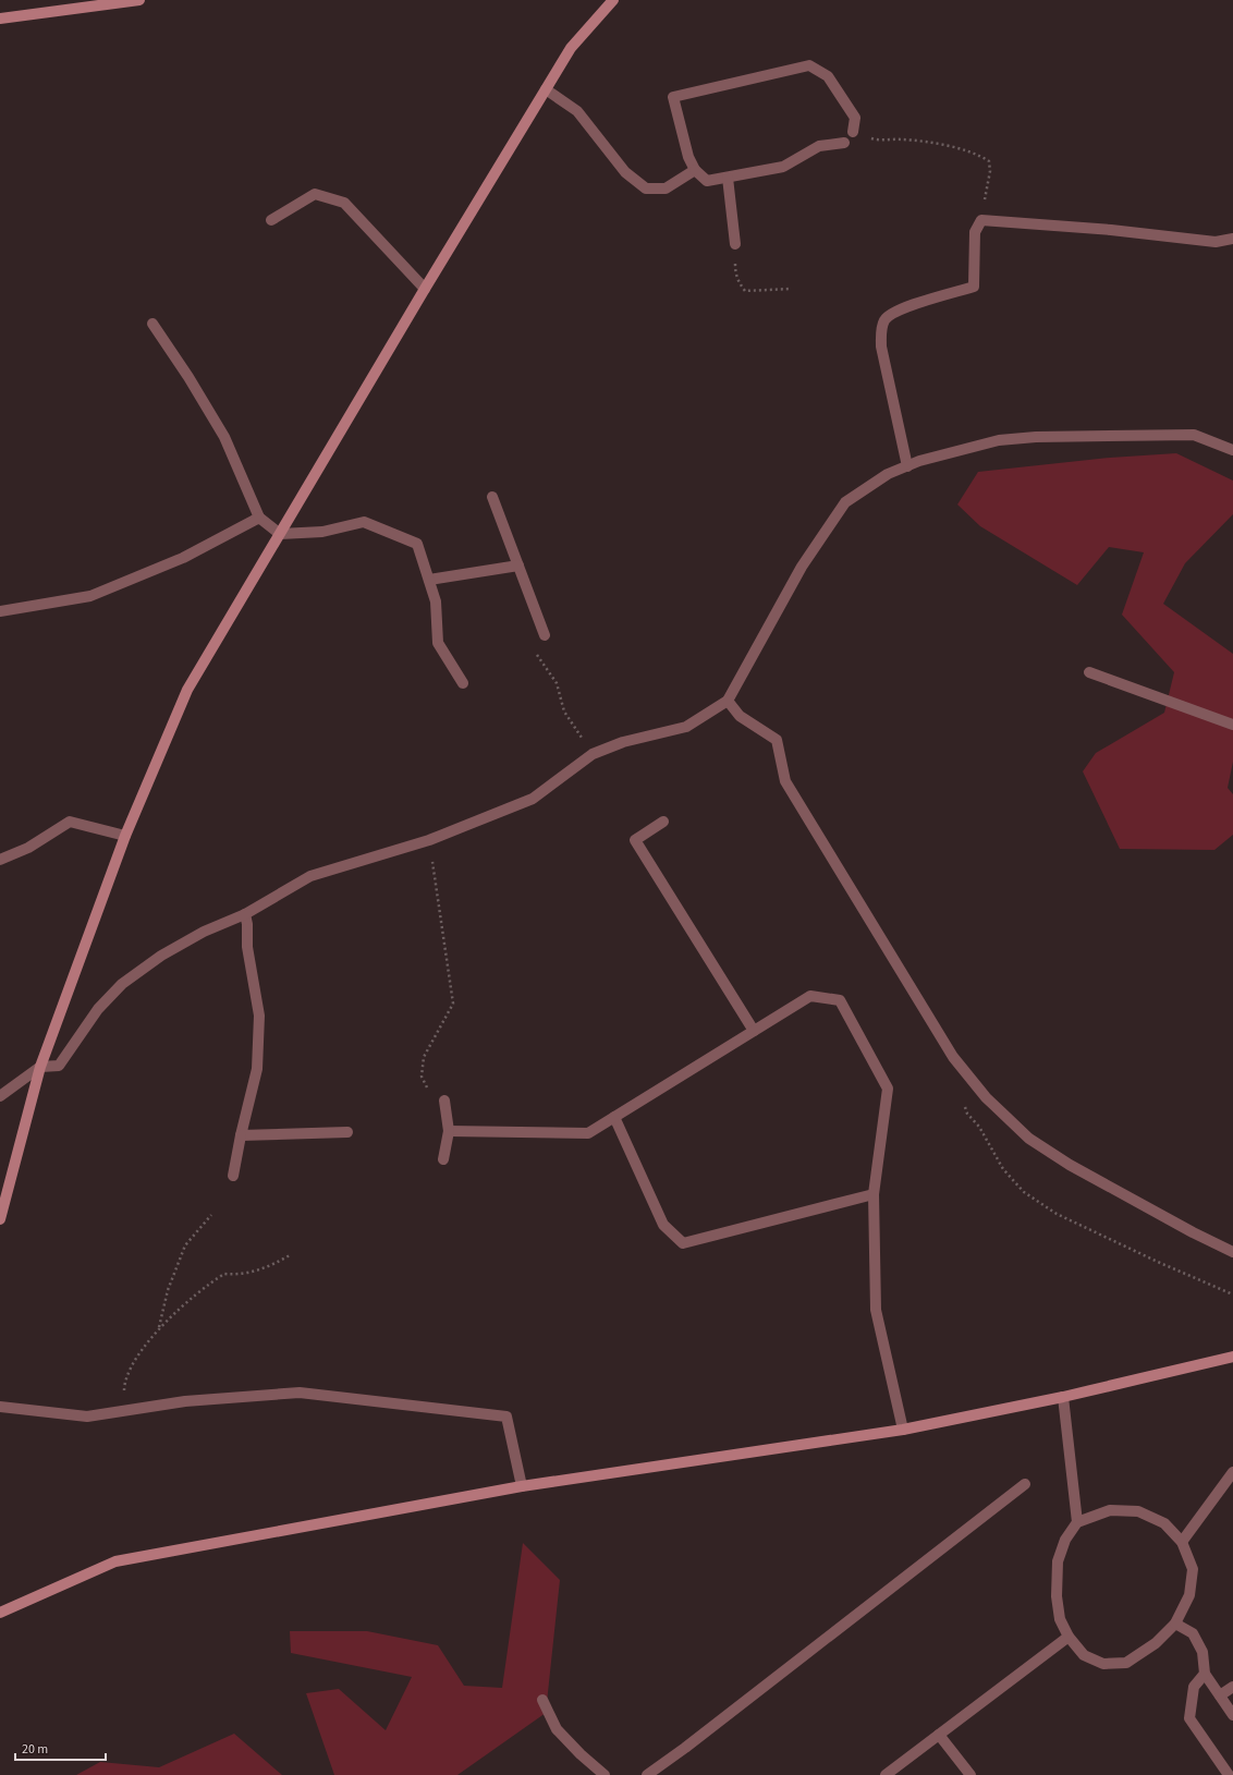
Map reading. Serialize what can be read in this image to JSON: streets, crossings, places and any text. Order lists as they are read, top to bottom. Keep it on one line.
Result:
{"scale_bar":"20 m"}
